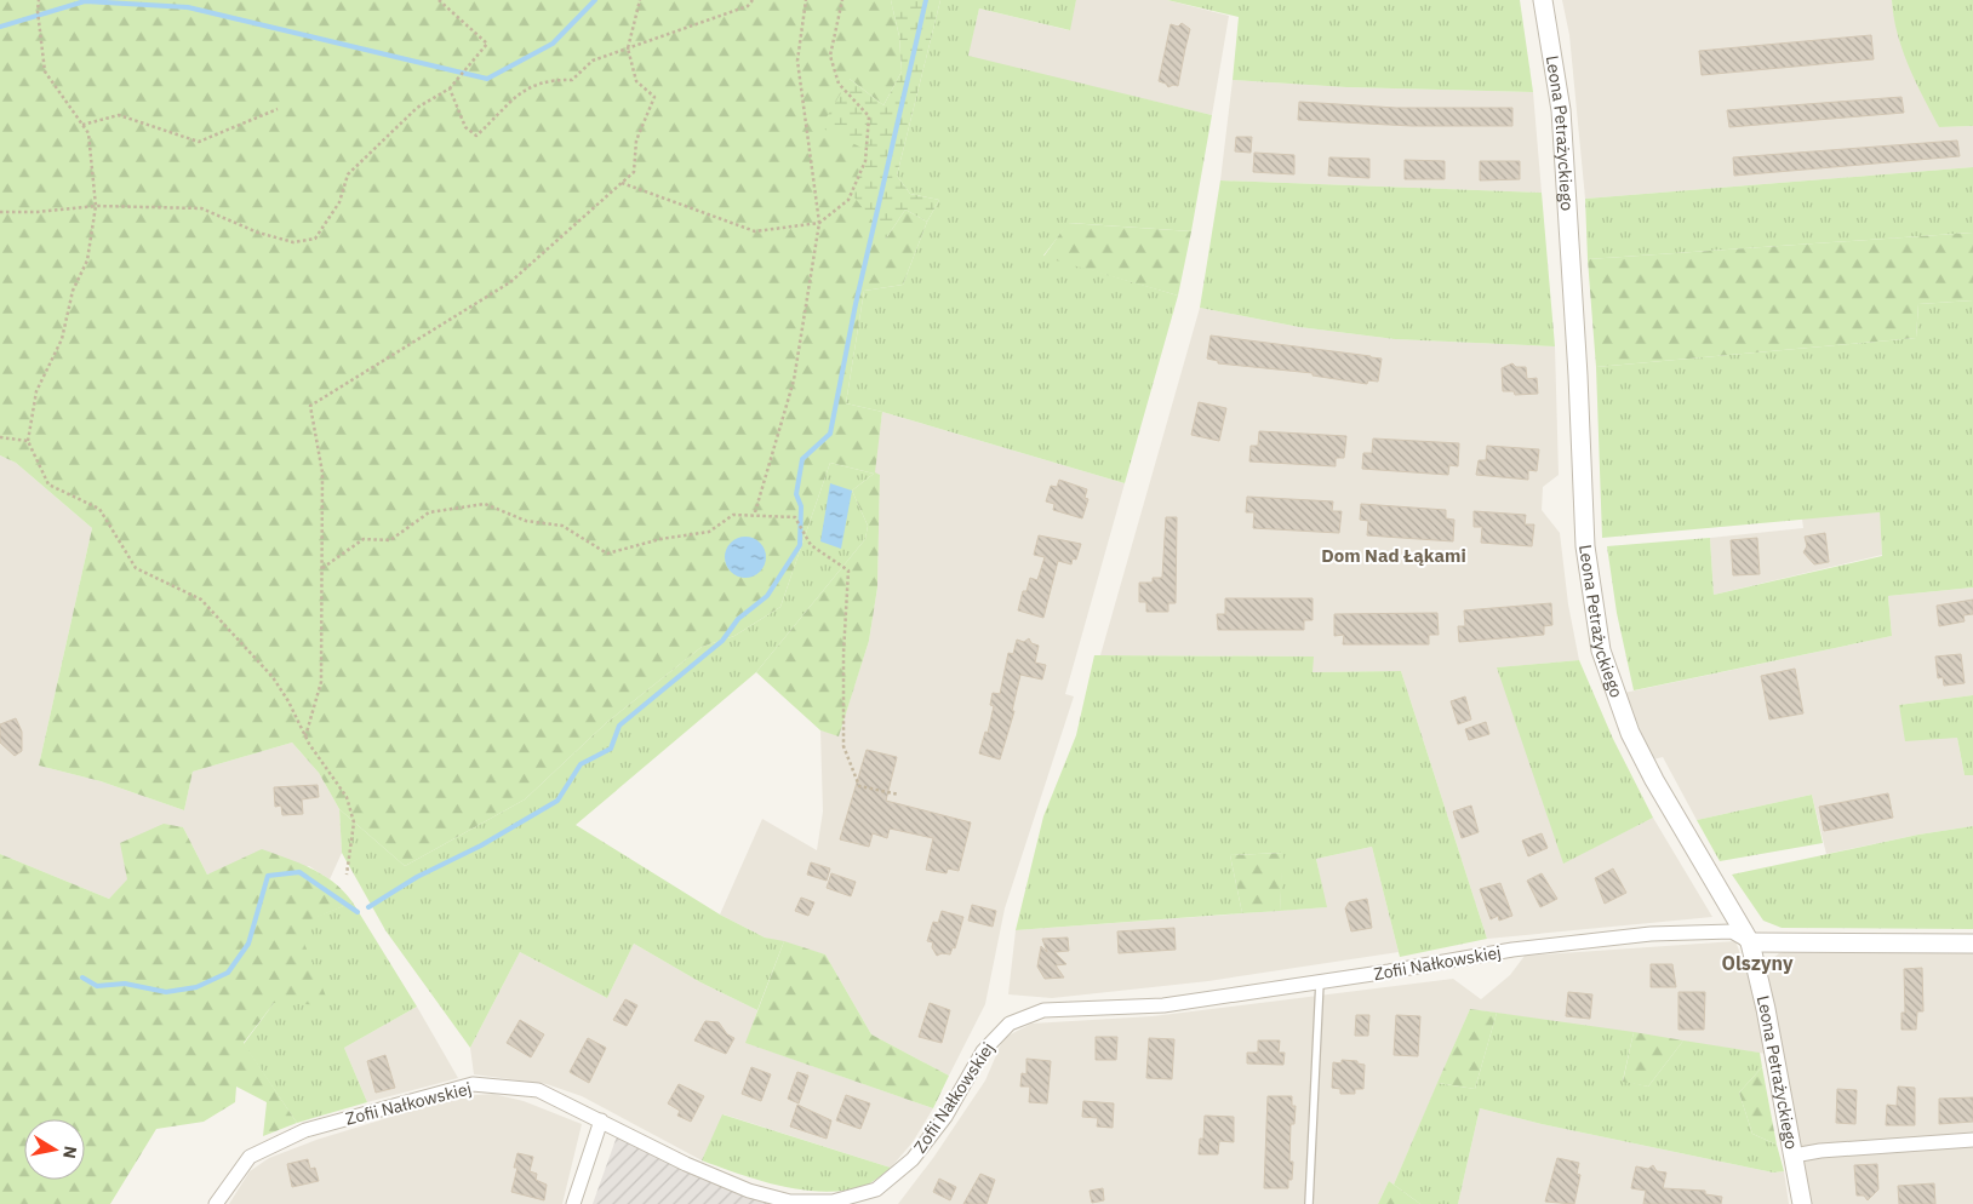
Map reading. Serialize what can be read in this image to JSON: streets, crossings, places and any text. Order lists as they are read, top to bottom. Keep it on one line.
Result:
{"streets":{"street":["Leona Petrażyckiego","Zofii Nałkowskiej"]},"crossings":[["Leona Petrażyckiego","Zofii Nałkowskiej"]],"districts":["Dom Nad Łąkami","Olszyny"],"north":"right"}
